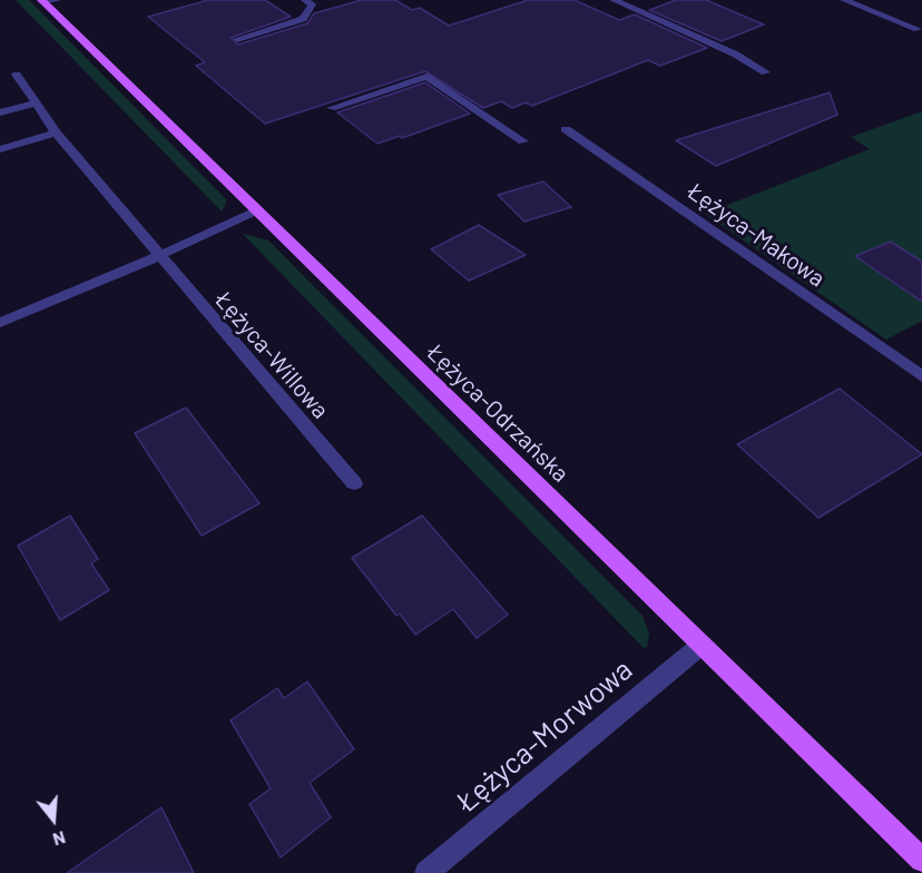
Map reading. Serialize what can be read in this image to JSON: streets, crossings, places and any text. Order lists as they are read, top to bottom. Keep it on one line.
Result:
{"streets":{"main road":["Łężyca-Odrzańska"],"street":["Łężyca-Makowa","Łężyca-Willowa","Łężyca-Morwowa"]},"crossings":[["Łężyca-Odrzańska","Łężyca-Morwowa"]],"north":"bottom"}
